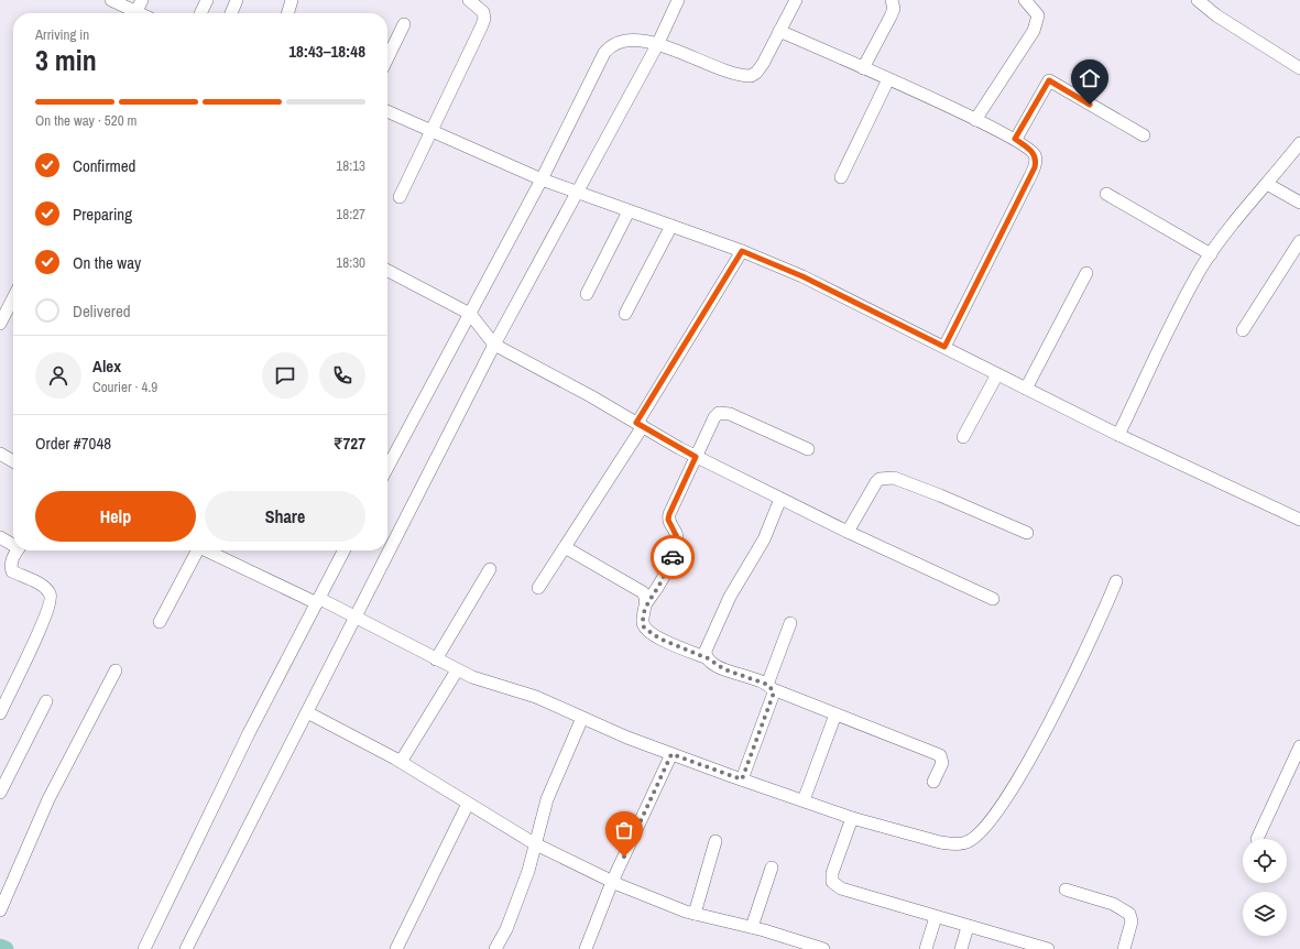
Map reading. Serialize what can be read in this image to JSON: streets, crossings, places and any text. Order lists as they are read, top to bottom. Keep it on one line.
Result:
{"page":{"heading":["3 min","Arriving in","18:43–18:48"],"panel":["Alex","Courier · 4.9","Order #7048","₹727"],"bar":"On the way · 520 m","list":[["Confirmed","18:13"],["Preparing","18:27"],["On the way","18:30"],"Delivered"],"buttons":["Help","Share"]}}
